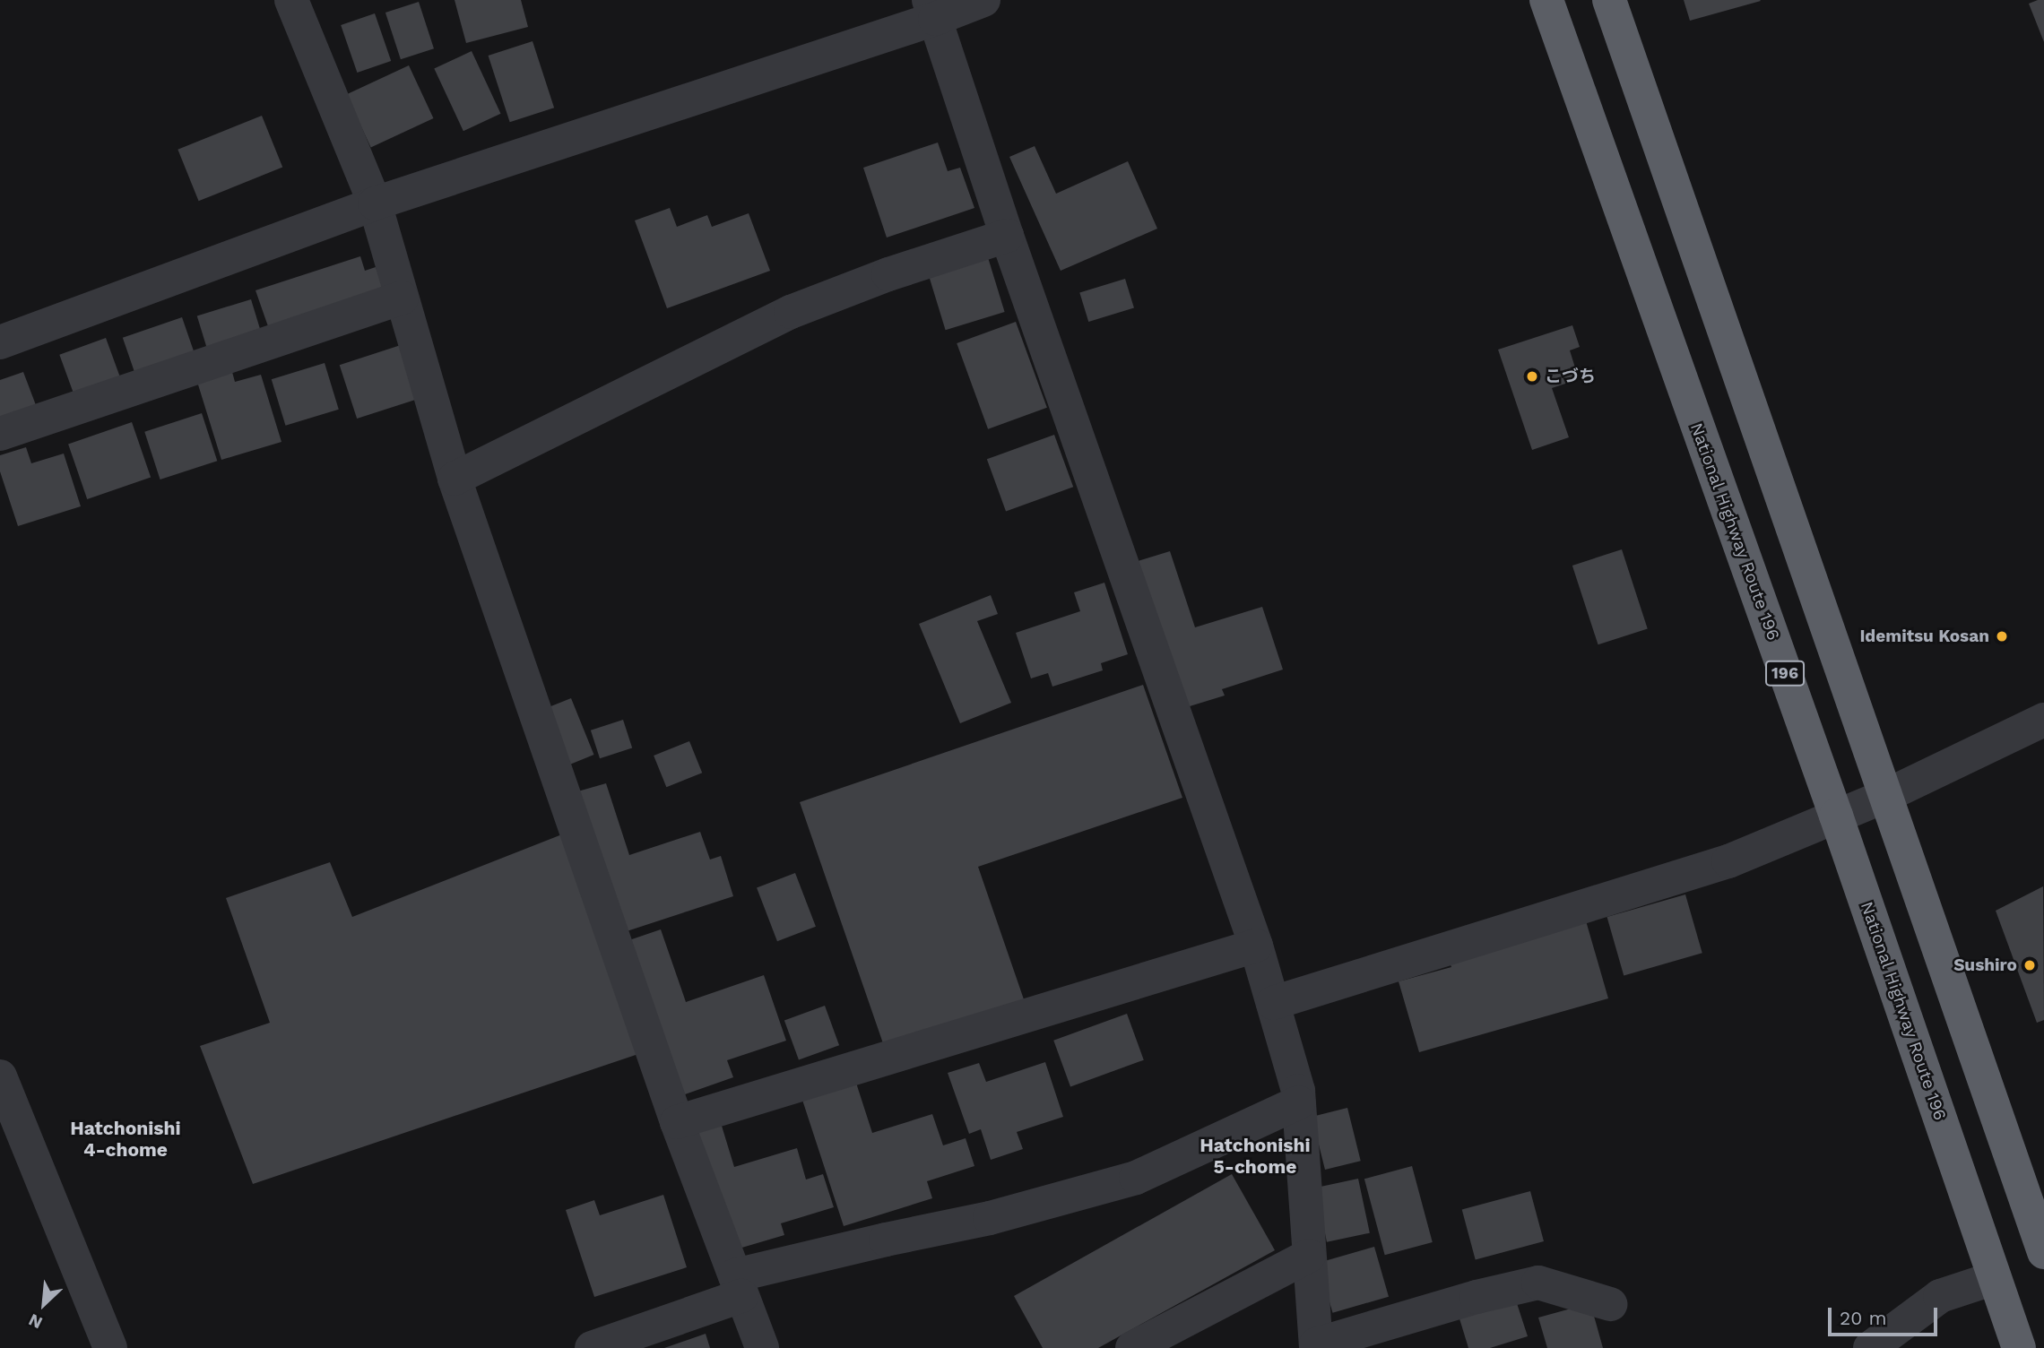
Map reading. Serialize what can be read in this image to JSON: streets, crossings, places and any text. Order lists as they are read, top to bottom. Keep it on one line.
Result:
{"streets":{"highway":["National Highway Route 196","196"]},"districts":["Hatchonishi 4-chome","Hatchonishi 5-chome"],"places":["こづち","Idemitsu Kosan","Sushiro"],"scale_bar":"20 m","north":"bottom left"}
